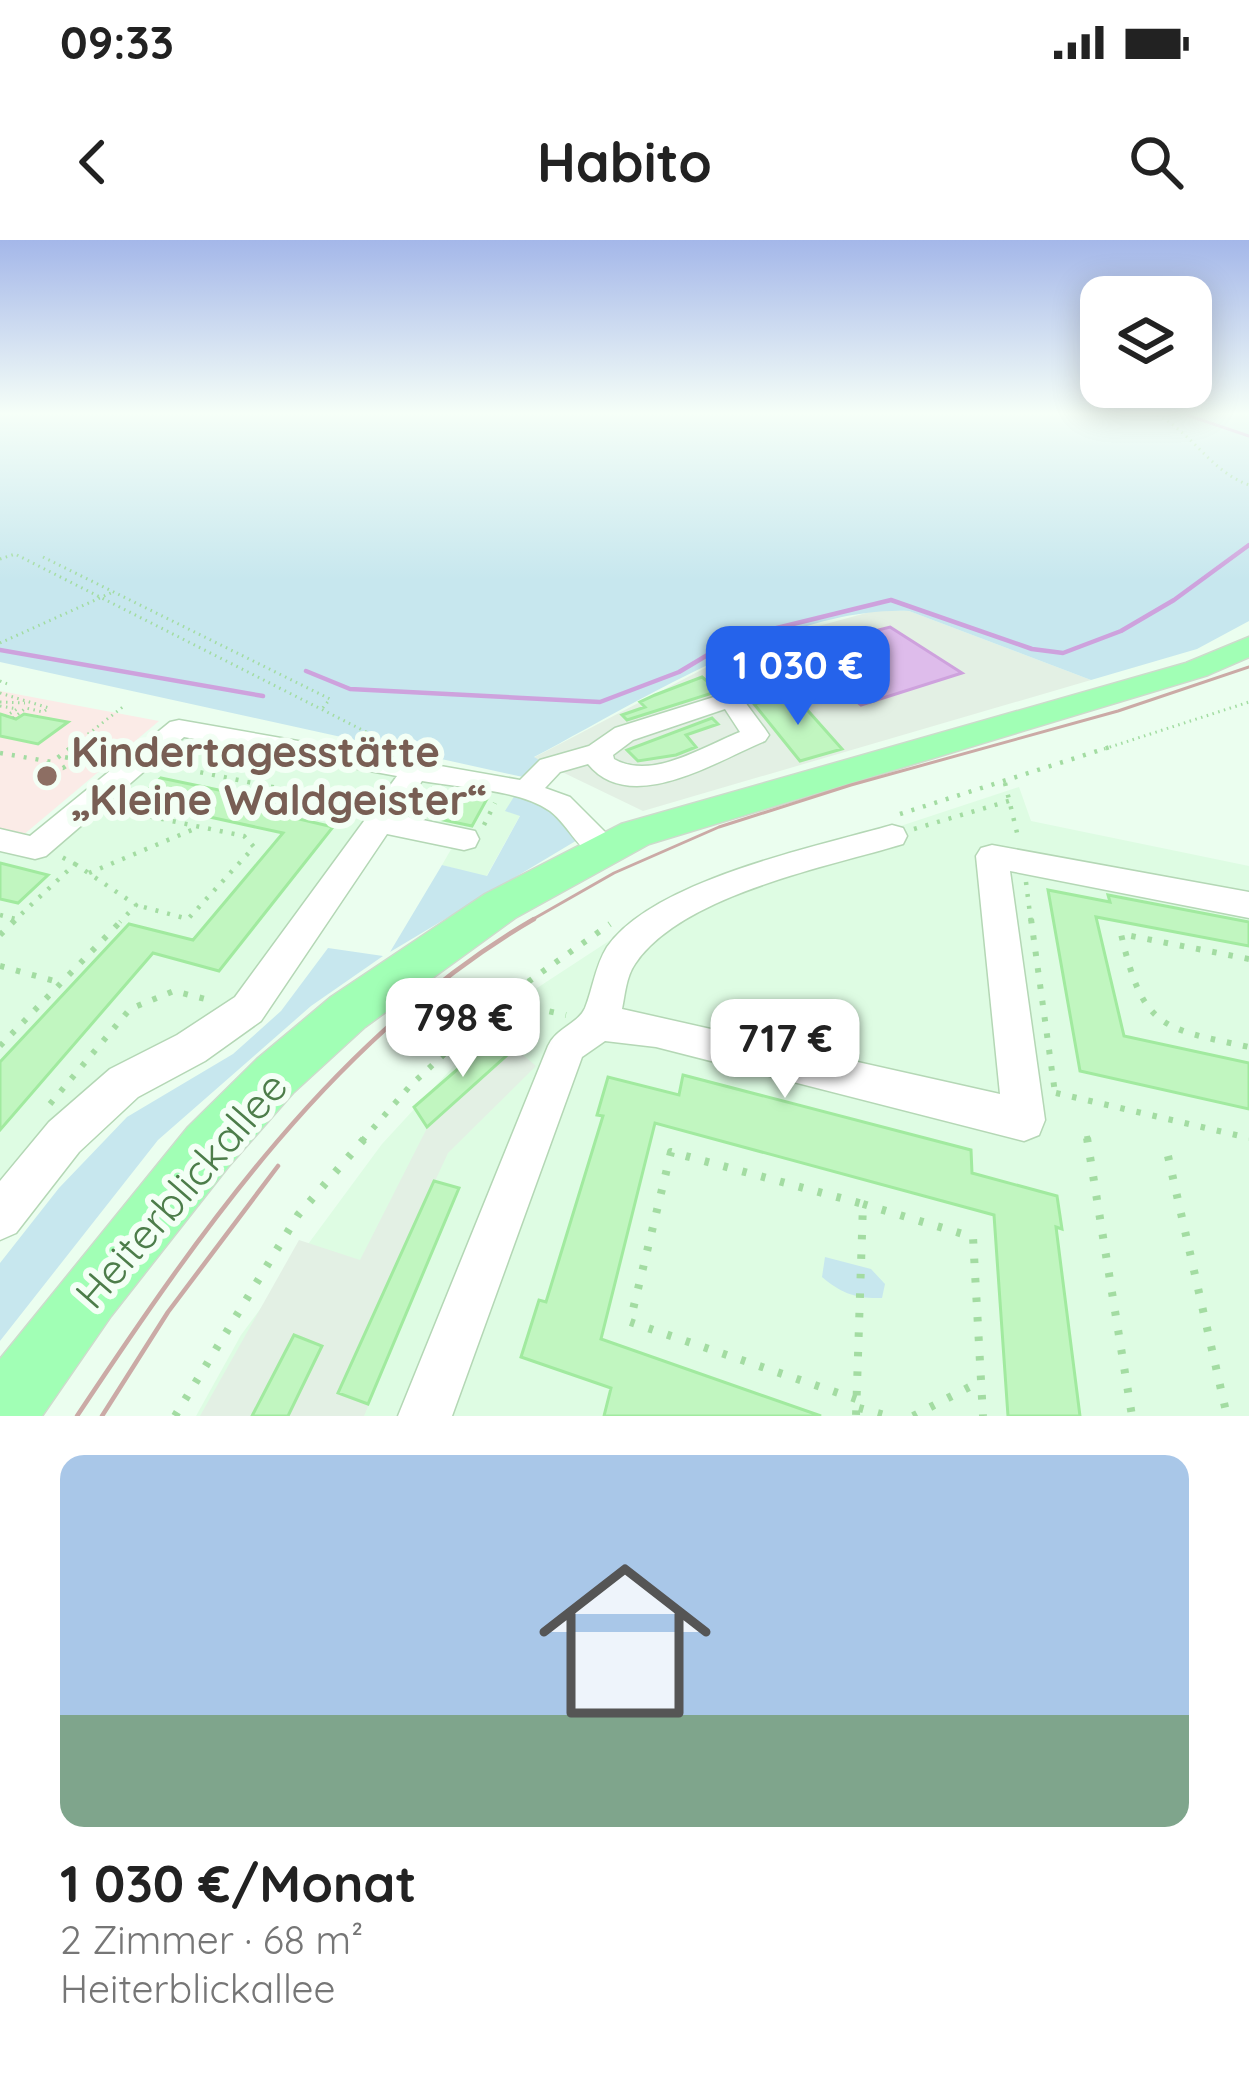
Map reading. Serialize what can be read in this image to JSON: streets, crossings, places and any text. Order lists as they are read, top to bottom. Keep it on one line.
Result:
{"streets":{"main road":["Heiterblickallee"]},"places":["Kindertagesstätte „Kleine Waldgeister“"],"page":{"status":"09:33","header":"Habito","price":["1 030 €","798 €","717 €"],"list":[{"name":"1 030 €/Monat","note":"2 Zimmer · 68 m² · Heiterblickallee"}]}}
